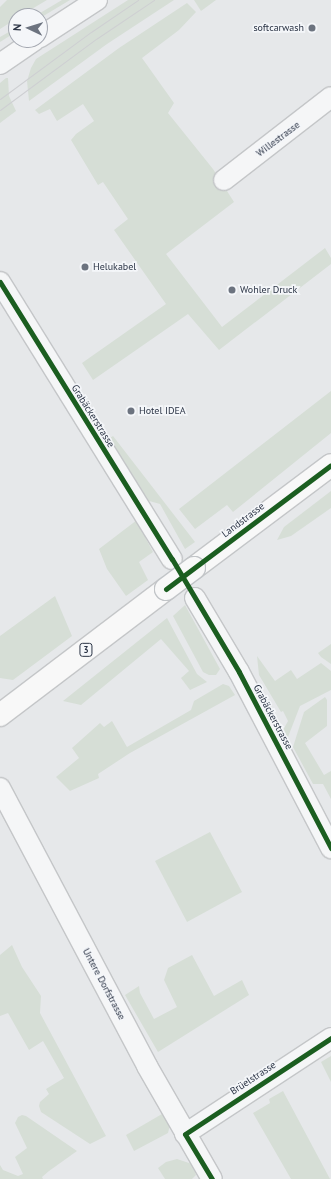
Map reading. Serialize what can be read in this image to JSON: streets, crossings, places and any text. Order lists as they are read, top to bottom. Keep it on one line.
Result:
{"streets":{"main road":["Landstrasse","3"],"street":["Willestrasse","Grabäckerstrasse","Untere Dorfstrasse","Brüelstrasse"]},"crossings":[["Untere Dorfstrasse","Brüelstrasse"]],"places":["softcarwash","Helukabel","Wohler Druck","Hotel IDEA"],"north":"left"}
